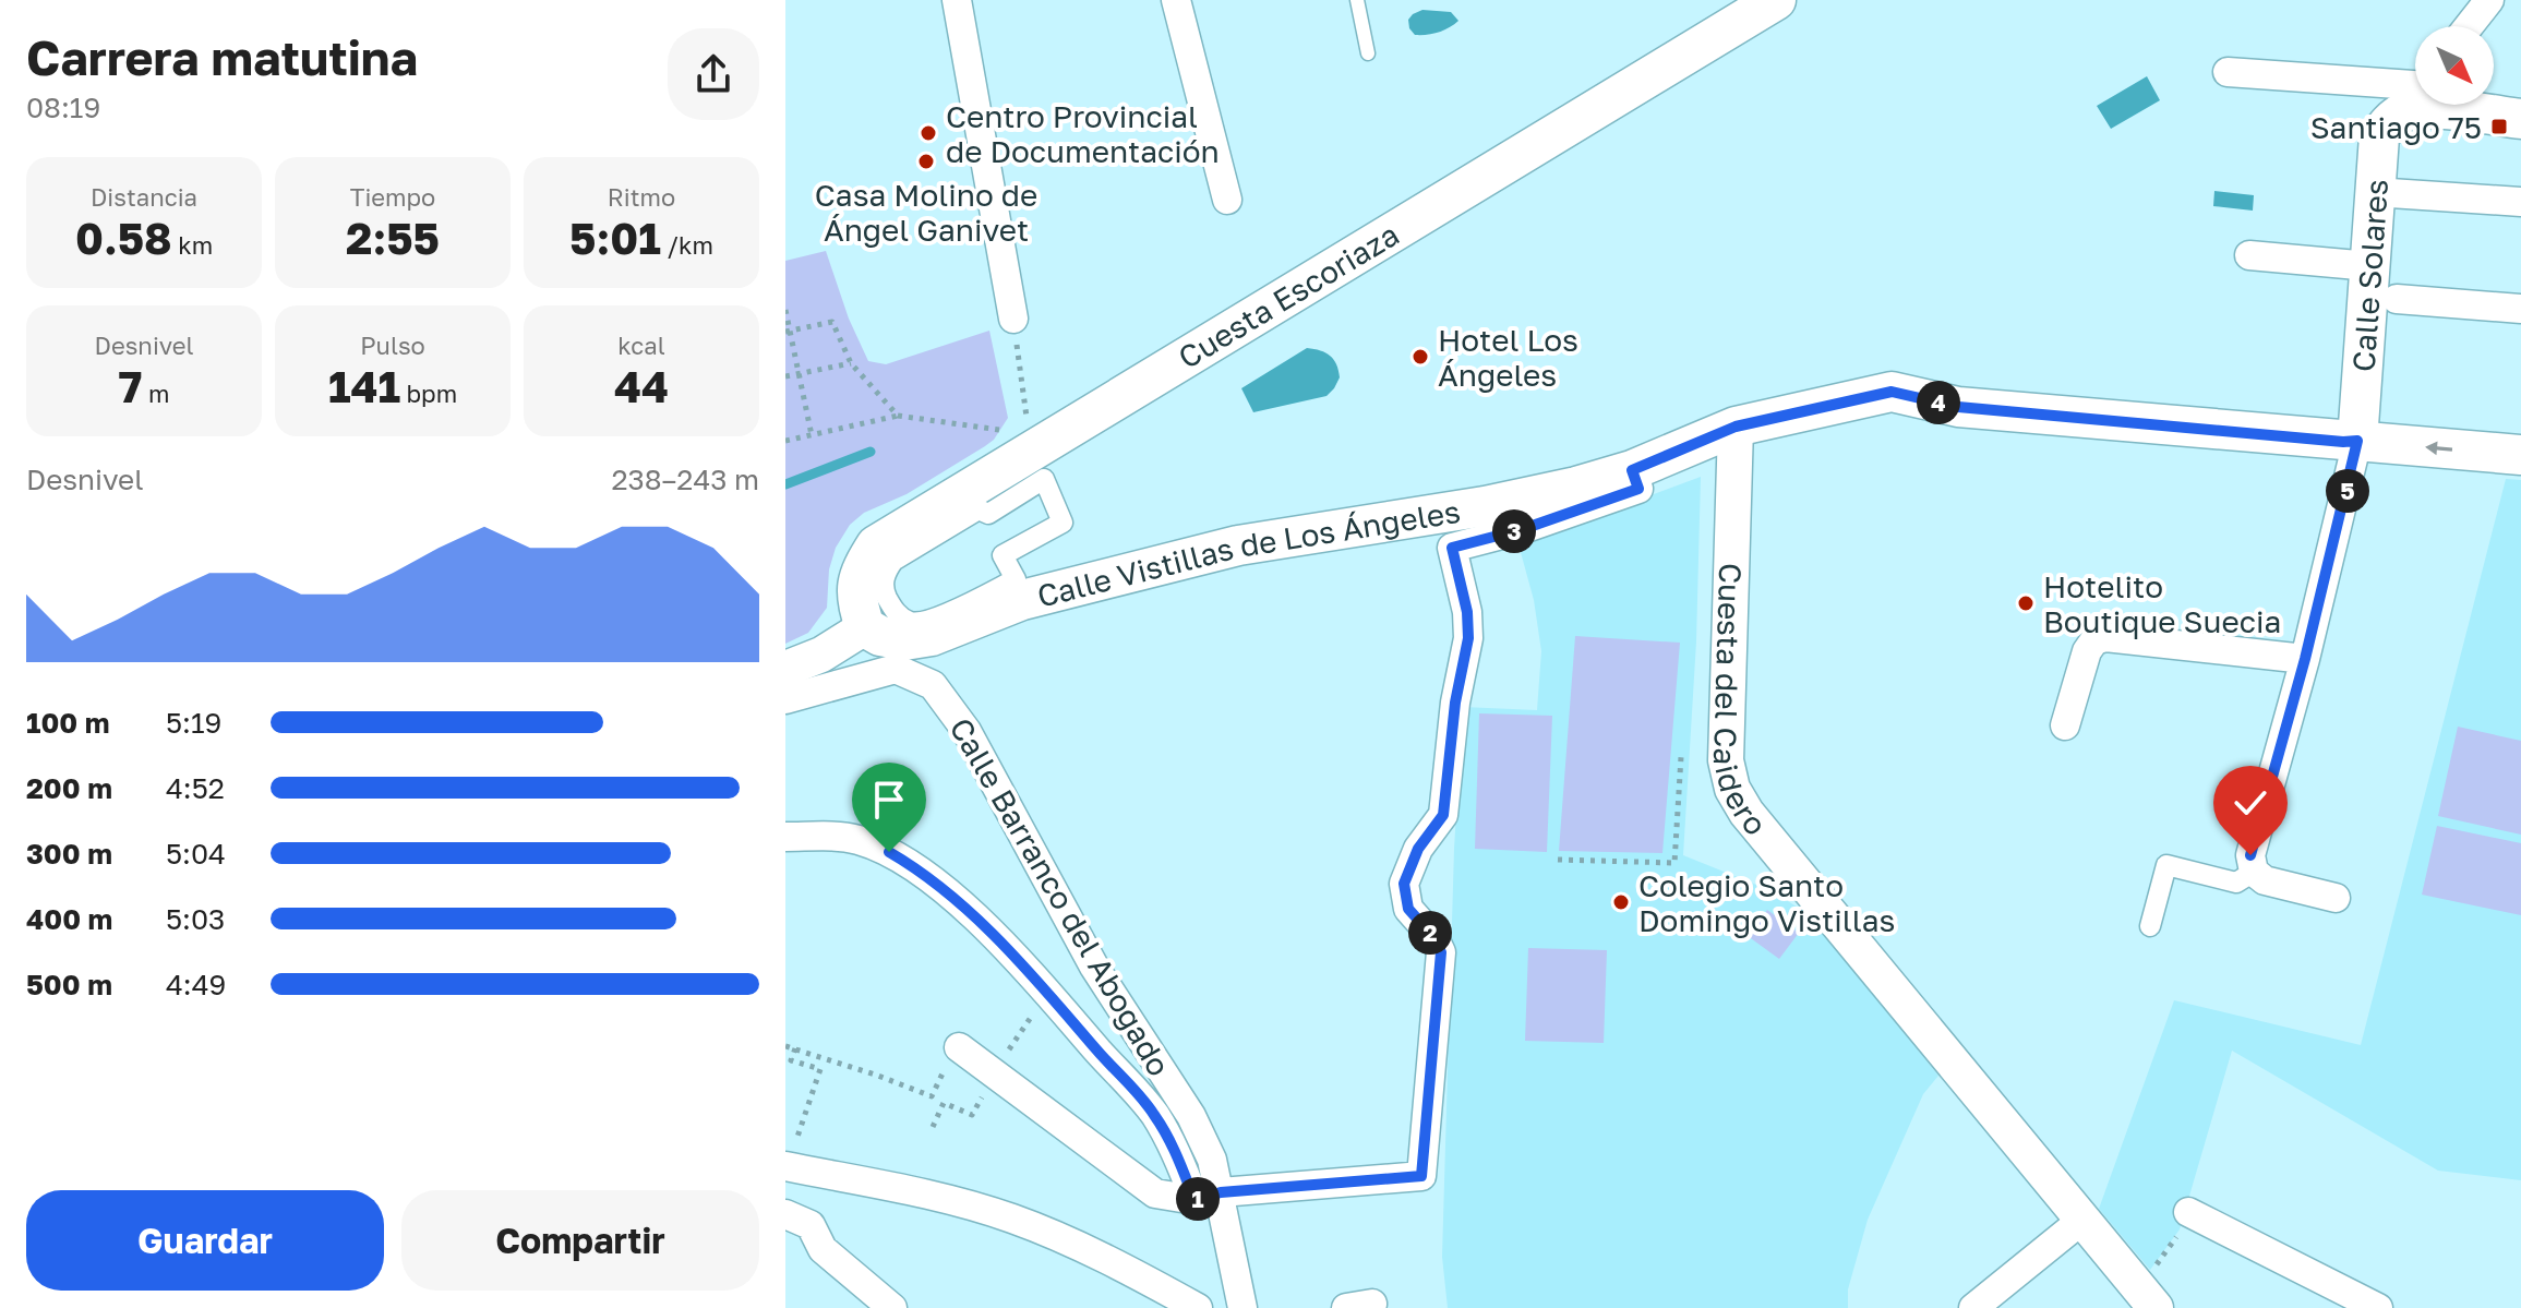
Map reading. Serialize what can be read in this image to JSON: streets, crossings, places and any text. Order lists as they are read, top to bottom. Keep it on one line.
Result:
{"streets":{"main road":["Calle Solares","Cuesta Escoriaza","Calle Vistillas de Los Ángeles"],"street":["Cuesta del Caidero","Calle Barranco del Abogado"]},"crossings":[["Calle Solares","Calle Vistillas de Los Ángeles"],["Cuesta Escoriaza","Calle Vistillas de Los Ángeles"],["Calle Vistillas de Los Ángeles","Cuesta del Caidero"]],"places":{"transit":["Santiago 75"],"other":["Centro Provincial de Documentación","Casa Molino de Ángel Ganivet","Hotel Los Ángeles","Hotelito Boutique Suecia","Colegio Santo Domingo Vistillas"]},"north":"bottom right","page":{"heading":["Carrera matutina","08:19"],"stats":[["Distancia","0.58 km"],["Tiempo","2:55"],["Ritmo","5:01 /km"],["Desnivel","7 m"],["Pulso","141 bpm"],["kcal","44"]],"pins":["4","5","3","2","1"],"chart":["Desnivel","238–243 m"],"list":[{"name":"100 m","note":"5:19"},{"name":"200 m","note":"4:52"},{"name":"300 m","note":"5:04"},{"name":"400 m","note":"5:03"},{"name":"500 m","note":"4:49"}],"buttons":["Guardar","Compartir"]}}
